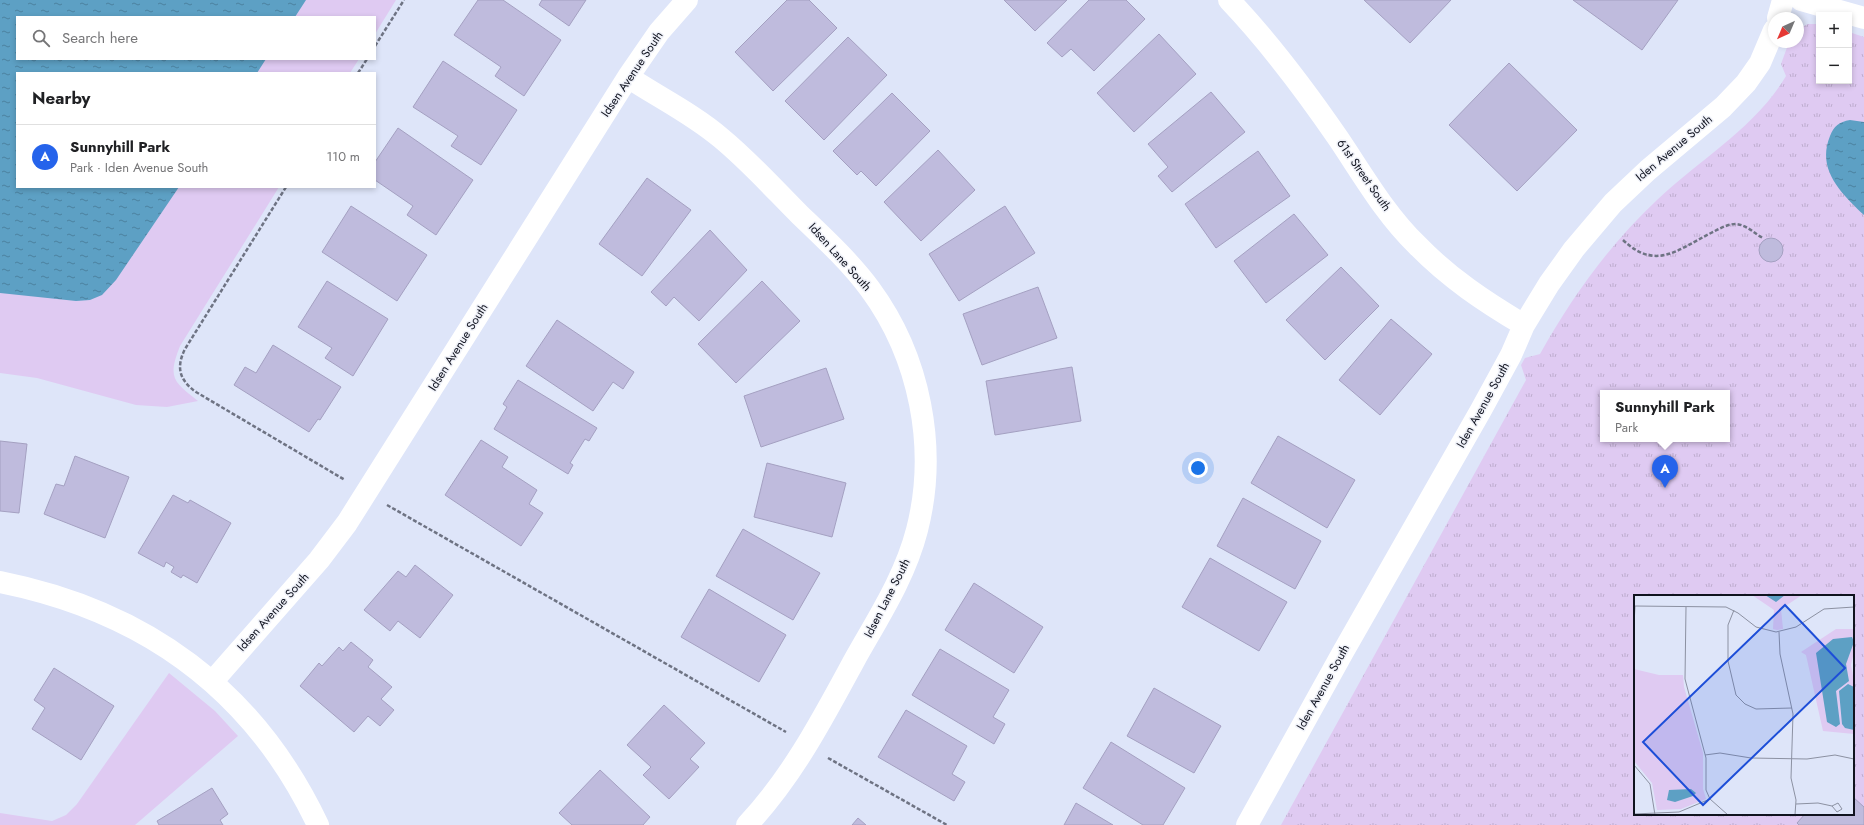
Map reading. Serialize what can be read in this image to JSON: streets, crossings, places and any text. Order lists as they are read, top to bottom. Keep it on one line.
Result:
{"streets":{"street":["Idsen Avenue South","Iden Avenue South","61st Street South","Idsen Lane South"]},"crossings":[["Idsen Avenue South","Idsen Lane South"],["Iden Avenue South","61st Street South"]],"north":"bottom left","page":{"map_buttons":["+","−"],"search":"Search here","heading":"Nearby","list":[{"mark":"A","name":"Sunnyhill Park","note":"Park · Iden Avenue South","value":"110 m"}],"popup":["Sunnyhill Park","Park"],"pins":"A"}}
